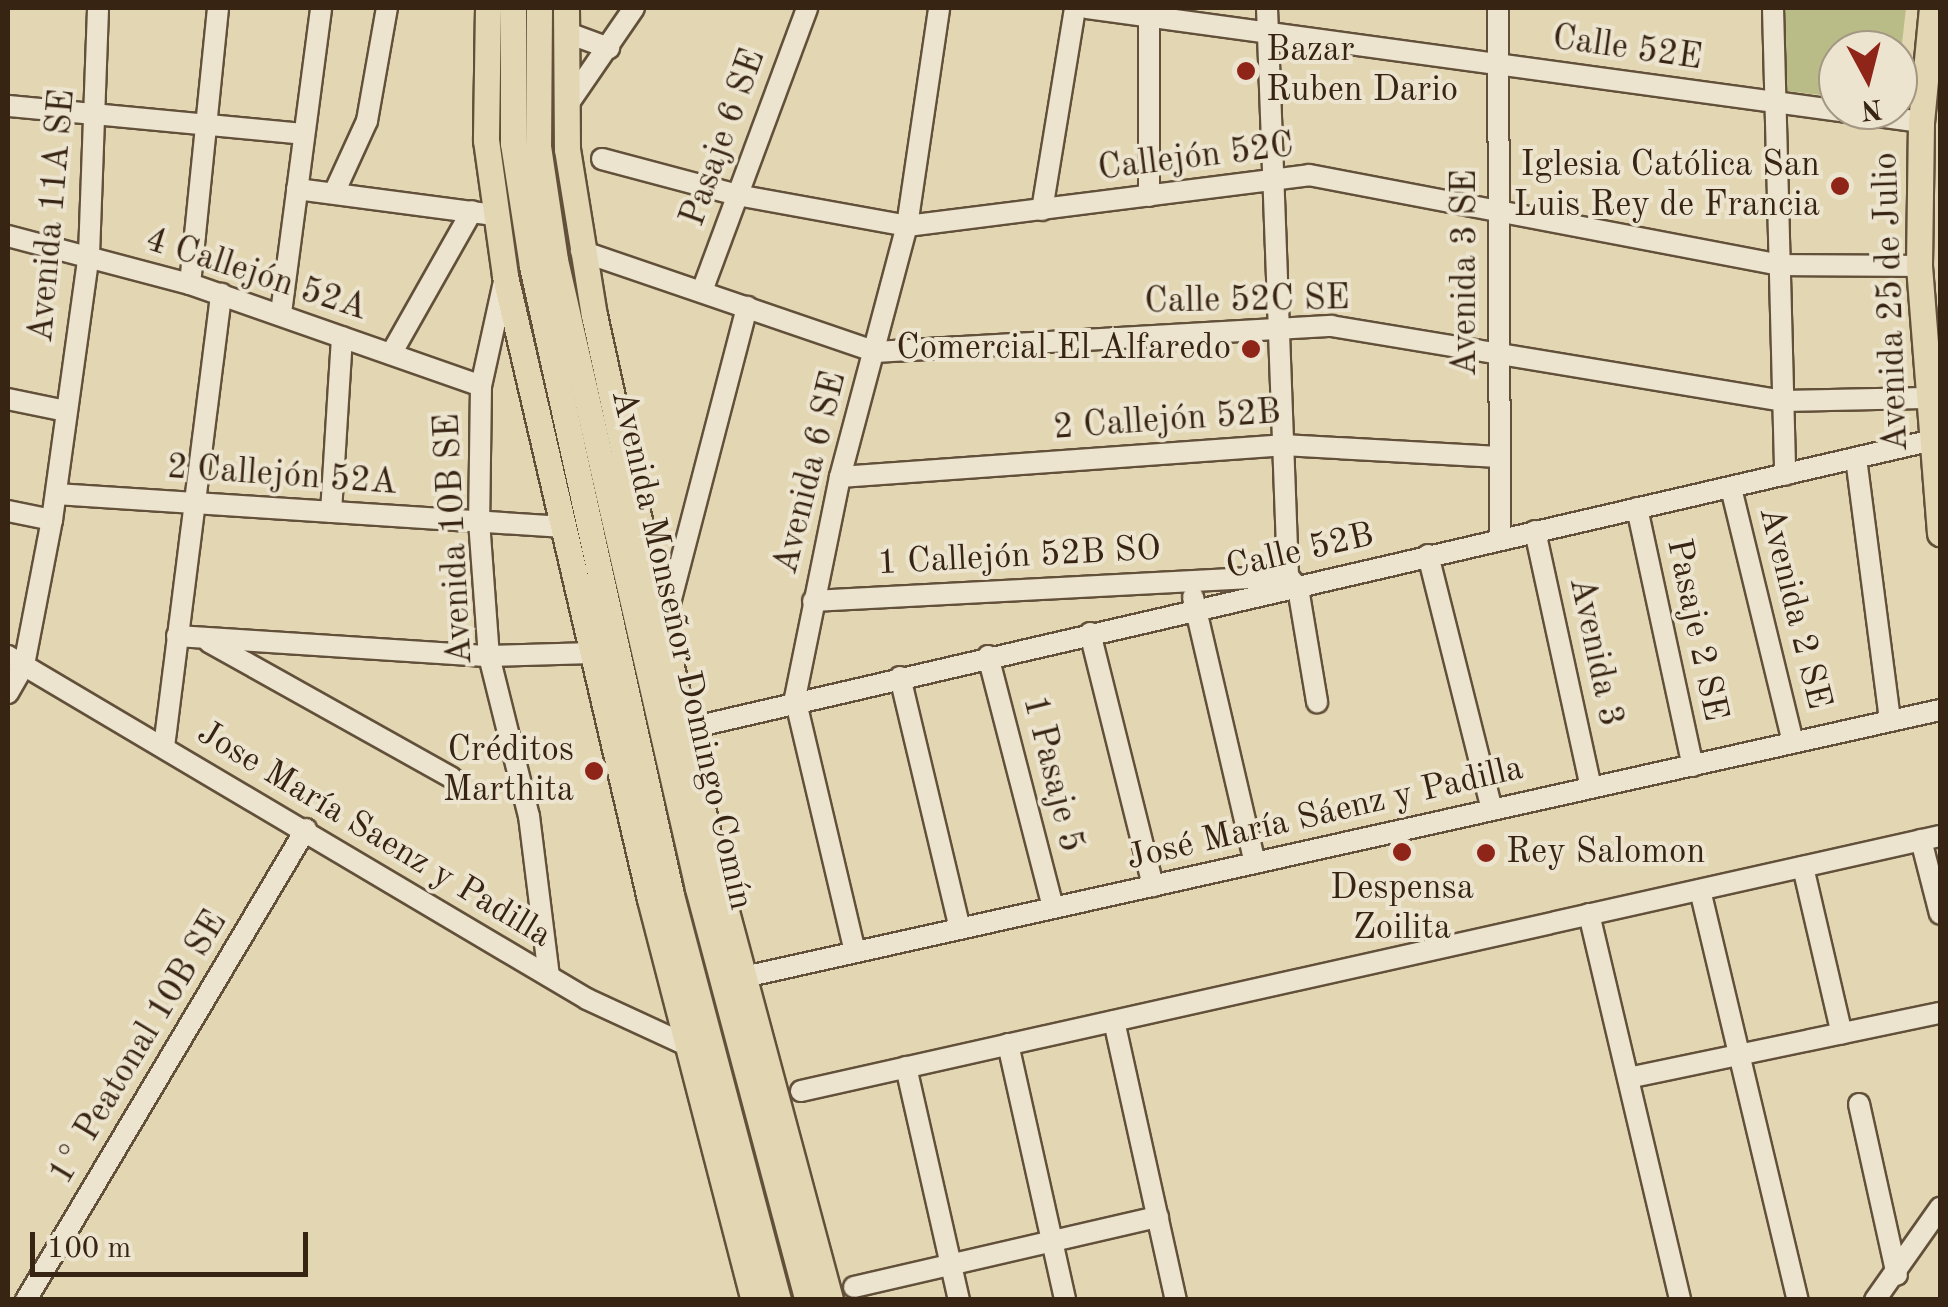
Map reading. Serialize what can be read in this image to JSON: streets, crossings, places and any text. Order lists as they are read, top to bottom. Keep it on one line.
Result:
{"streets":{"main road":["Avenida 25 de Julio","Avenida Monseñor Domingo Comín"],"street":["Calle 52E","Pasaje 6 SE","Callejón 52C","Avenida 11A SE","Avenida 3 SE","4 Callejón 52A","Calle 52C SE","2 Callejón 52B","Avenida 6 SE","2 Callejón 52A","Avenida 10B SE","Calle 52B","1 Callejón 52B SO","Avenida 2 SE","Pasaje 2 SE","Avenida 3","1 Pasaje 5","José María Sáenz y Padilla","Jose María Saenz y Padilla","1° Peatonal 10B SE"]},"crossings":[["Calle 52E","Avenida 3 SE"],["Calle 52E","Avenida 25 de Julio"],["Calle 52E","Avenida 2 SE"],["Pasaje 6 SE","Callejón 52C"],["Pasaje 6 SE","Calle 52C SE"],["Callejón 52C","Avenida 3 SE"],["Callejón 52C","Avenida 25 de Julio"],["Callejón 52C","Avenida 6 SE"],["Callejón 52C","Avenida 2 SE"],["Avenida 11A SE","4 Callejón 52A"],["Avenida 11A SE","2 Callejón 52A"],["Avenida 11A SE","Jose María Saenz y Padilla"],["Avenida 3 SE","Calle 52C SE"],["Avenida 3 SE","2 Callejón 52B"],["Avenida 3 SE","Calle 52B"],["4 Callejón 52A","Avenida 10B SE"],["Calle 52C SE","Avenida 25 de Julio"],["Calle 52C SE","Avenida 6 SE"],["Calle 52C SE","Avenida 2 SE"],["Calle 52C SE","Avenida Monseñor Domingo Comín"],["Avenida 25 de Julio","Calle 52B"],["2 Callejón 52B","Avenida 6 SE"],["Avenida 6 SE","Calle 52B"],["Avenida 6 SE","1 Callejón 52B SO"],["Avenida 6 SE","José María Sáenz y Padilla"],["2 Callejón 52A","Avenida 10B SE"],["2 Callejón 52A","Avenida Monseñor Domingo Comín"],["Avenida 10B SE","Avenida Monseñor Domingo Comín"],["Avenida 10B SE","Jose María Saenz y Padilla"],["Calle 52B","1 Callejón 52B SO"],["Calle 52B","Avenida 2 SE"],["Calle 52B","Pasaje 2 SE"],["Calle 52B","Avenida Monseñor Domingo Comín"],["Calle 52B","Avenida 3"],["Calle 52B","1 Pasaje 5"],["Avenida 2 SE","José María Sáenz y Padilla"],["Pasaje 2 SE","José María Sáenz y Padilla"],["Avenida Monseñor Domingo Comín","José María Sáenz y Padilla"],["Avenida Monseñor Domingo Comín","Jose María Saenz y Padilla"],["Avenida 3","José María Sáenz y Padilla"],["1 Pasaje 5","José María Sáenz y Padilla"],["Jose María Saenz y Padilla","1° Peatonal 10B SE"]],"places":["Bazar Ruben Dario","Iglesia Católica San Luis Rey de Francia","Comercial El Alfaredo","Créditos Marthita","Despensa Zoilita","Rey Salomon"],"scale_bar":"100 m","north":"bottom"}
